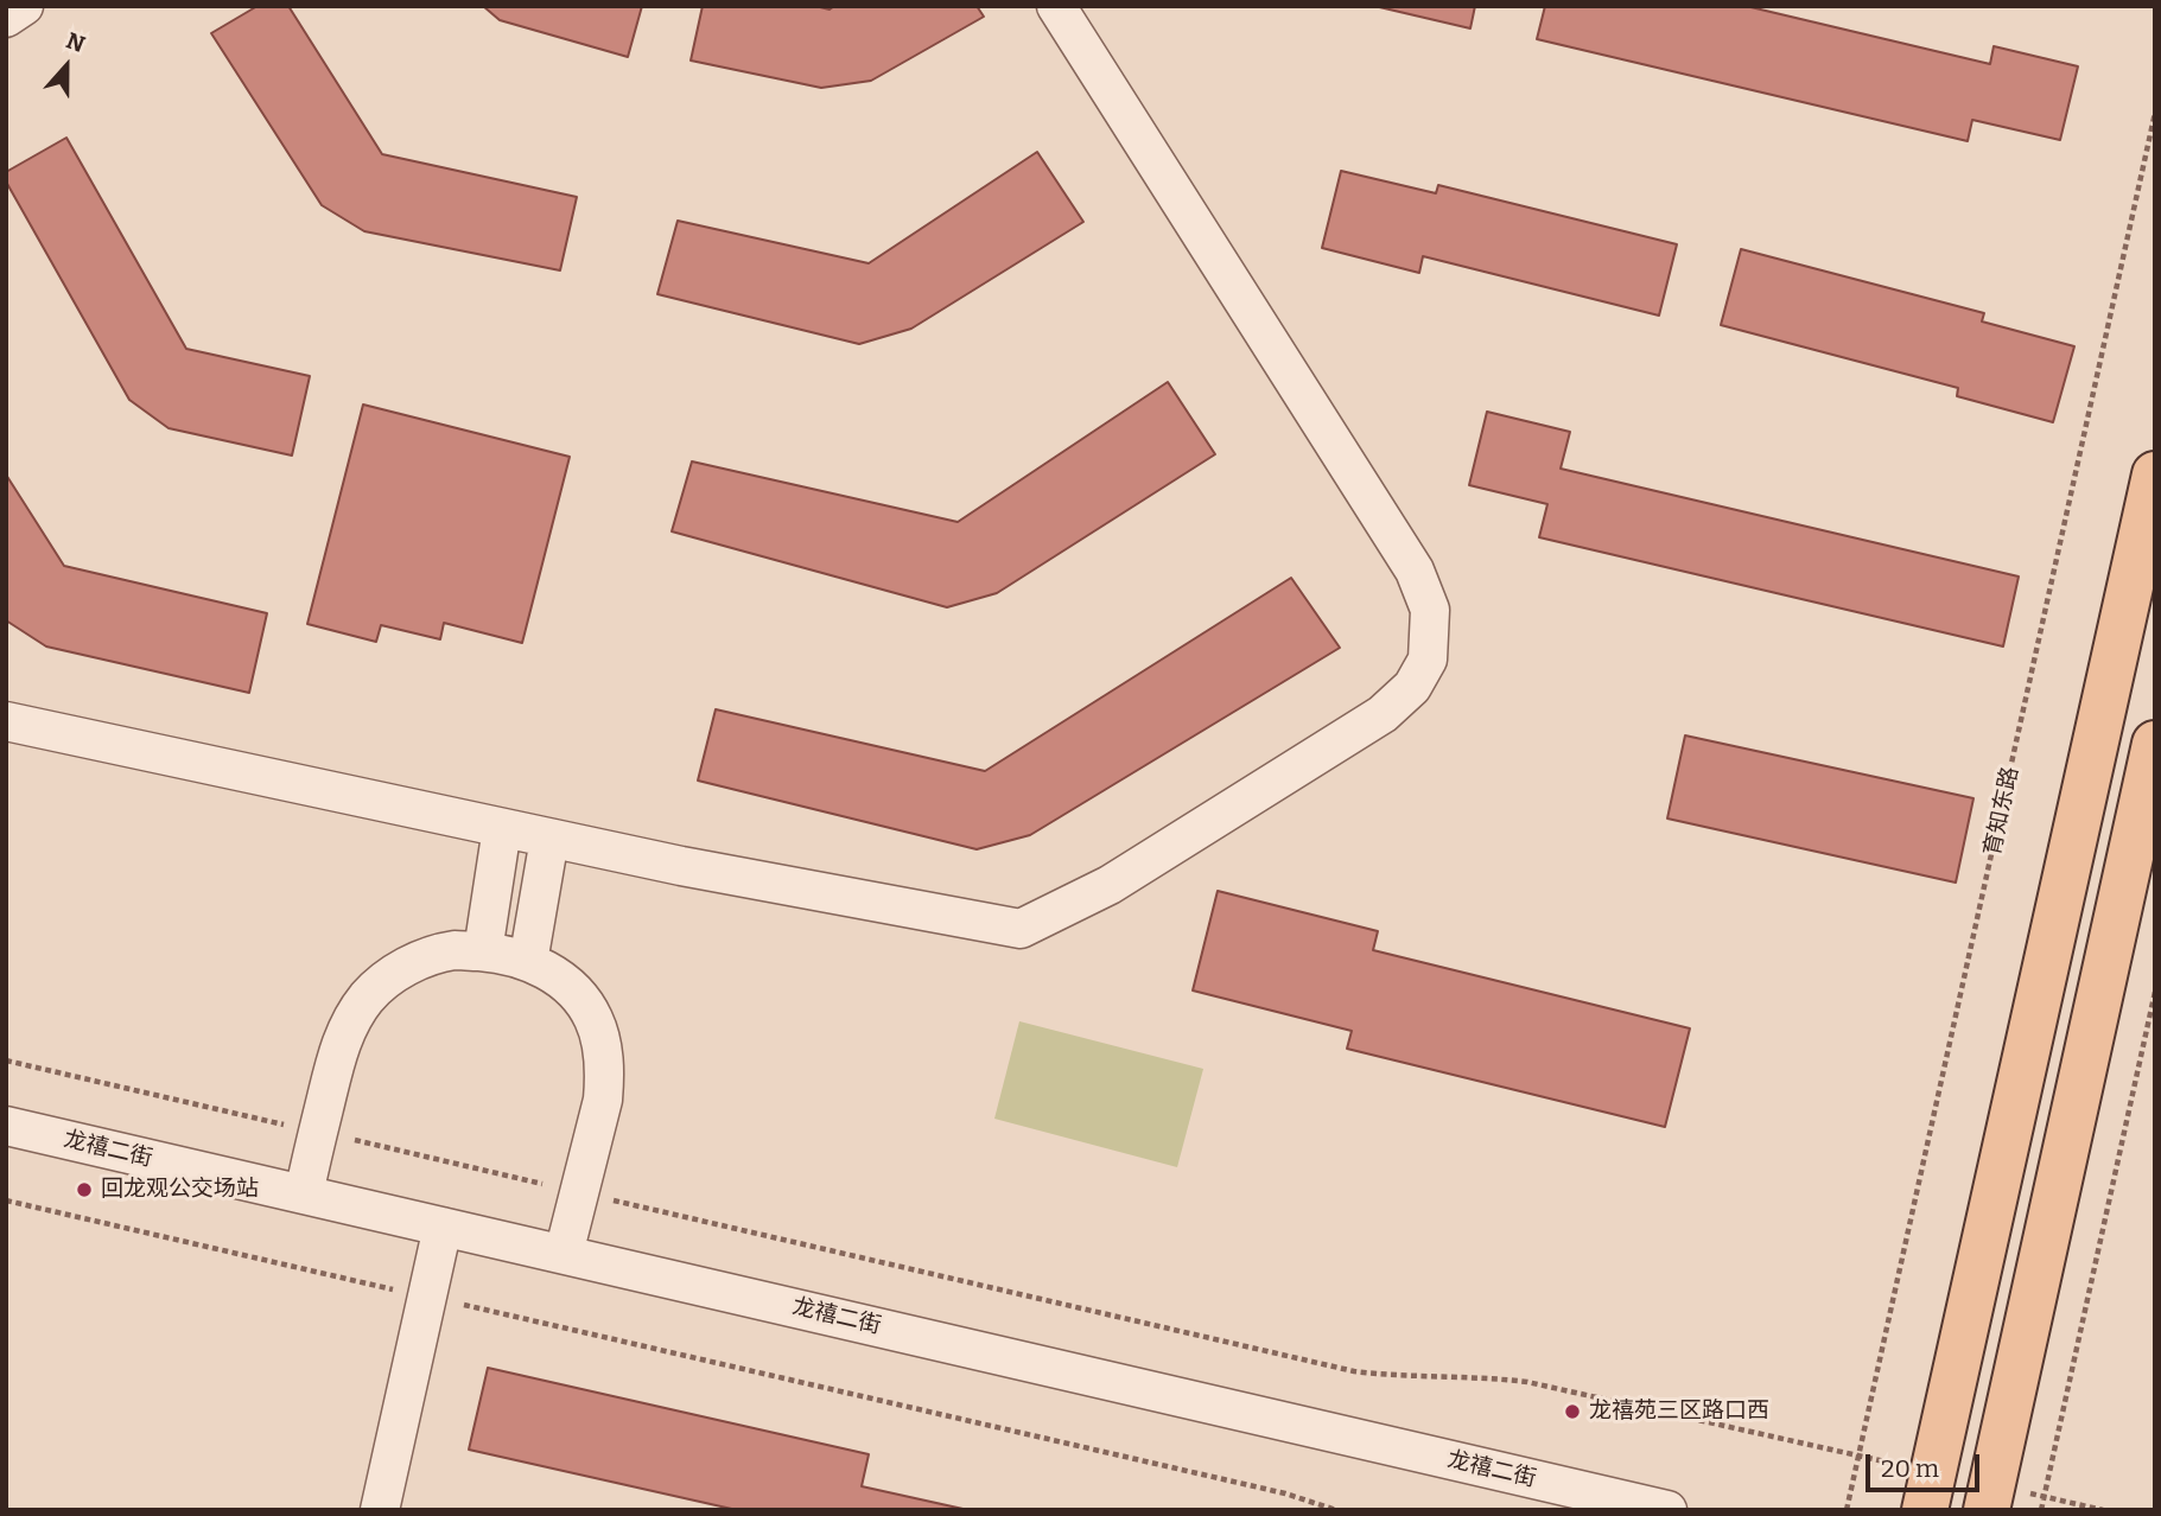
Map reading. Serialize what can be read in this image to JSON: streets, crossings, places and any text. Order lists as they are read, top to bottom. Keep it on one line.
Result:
{"streets":{"street":["龙禧二街"],"path":["育知东路"]},"places":["回龙观公交场站","龙禧苑三区路口西"],"scale_bar":"20 m","north":"top"}
